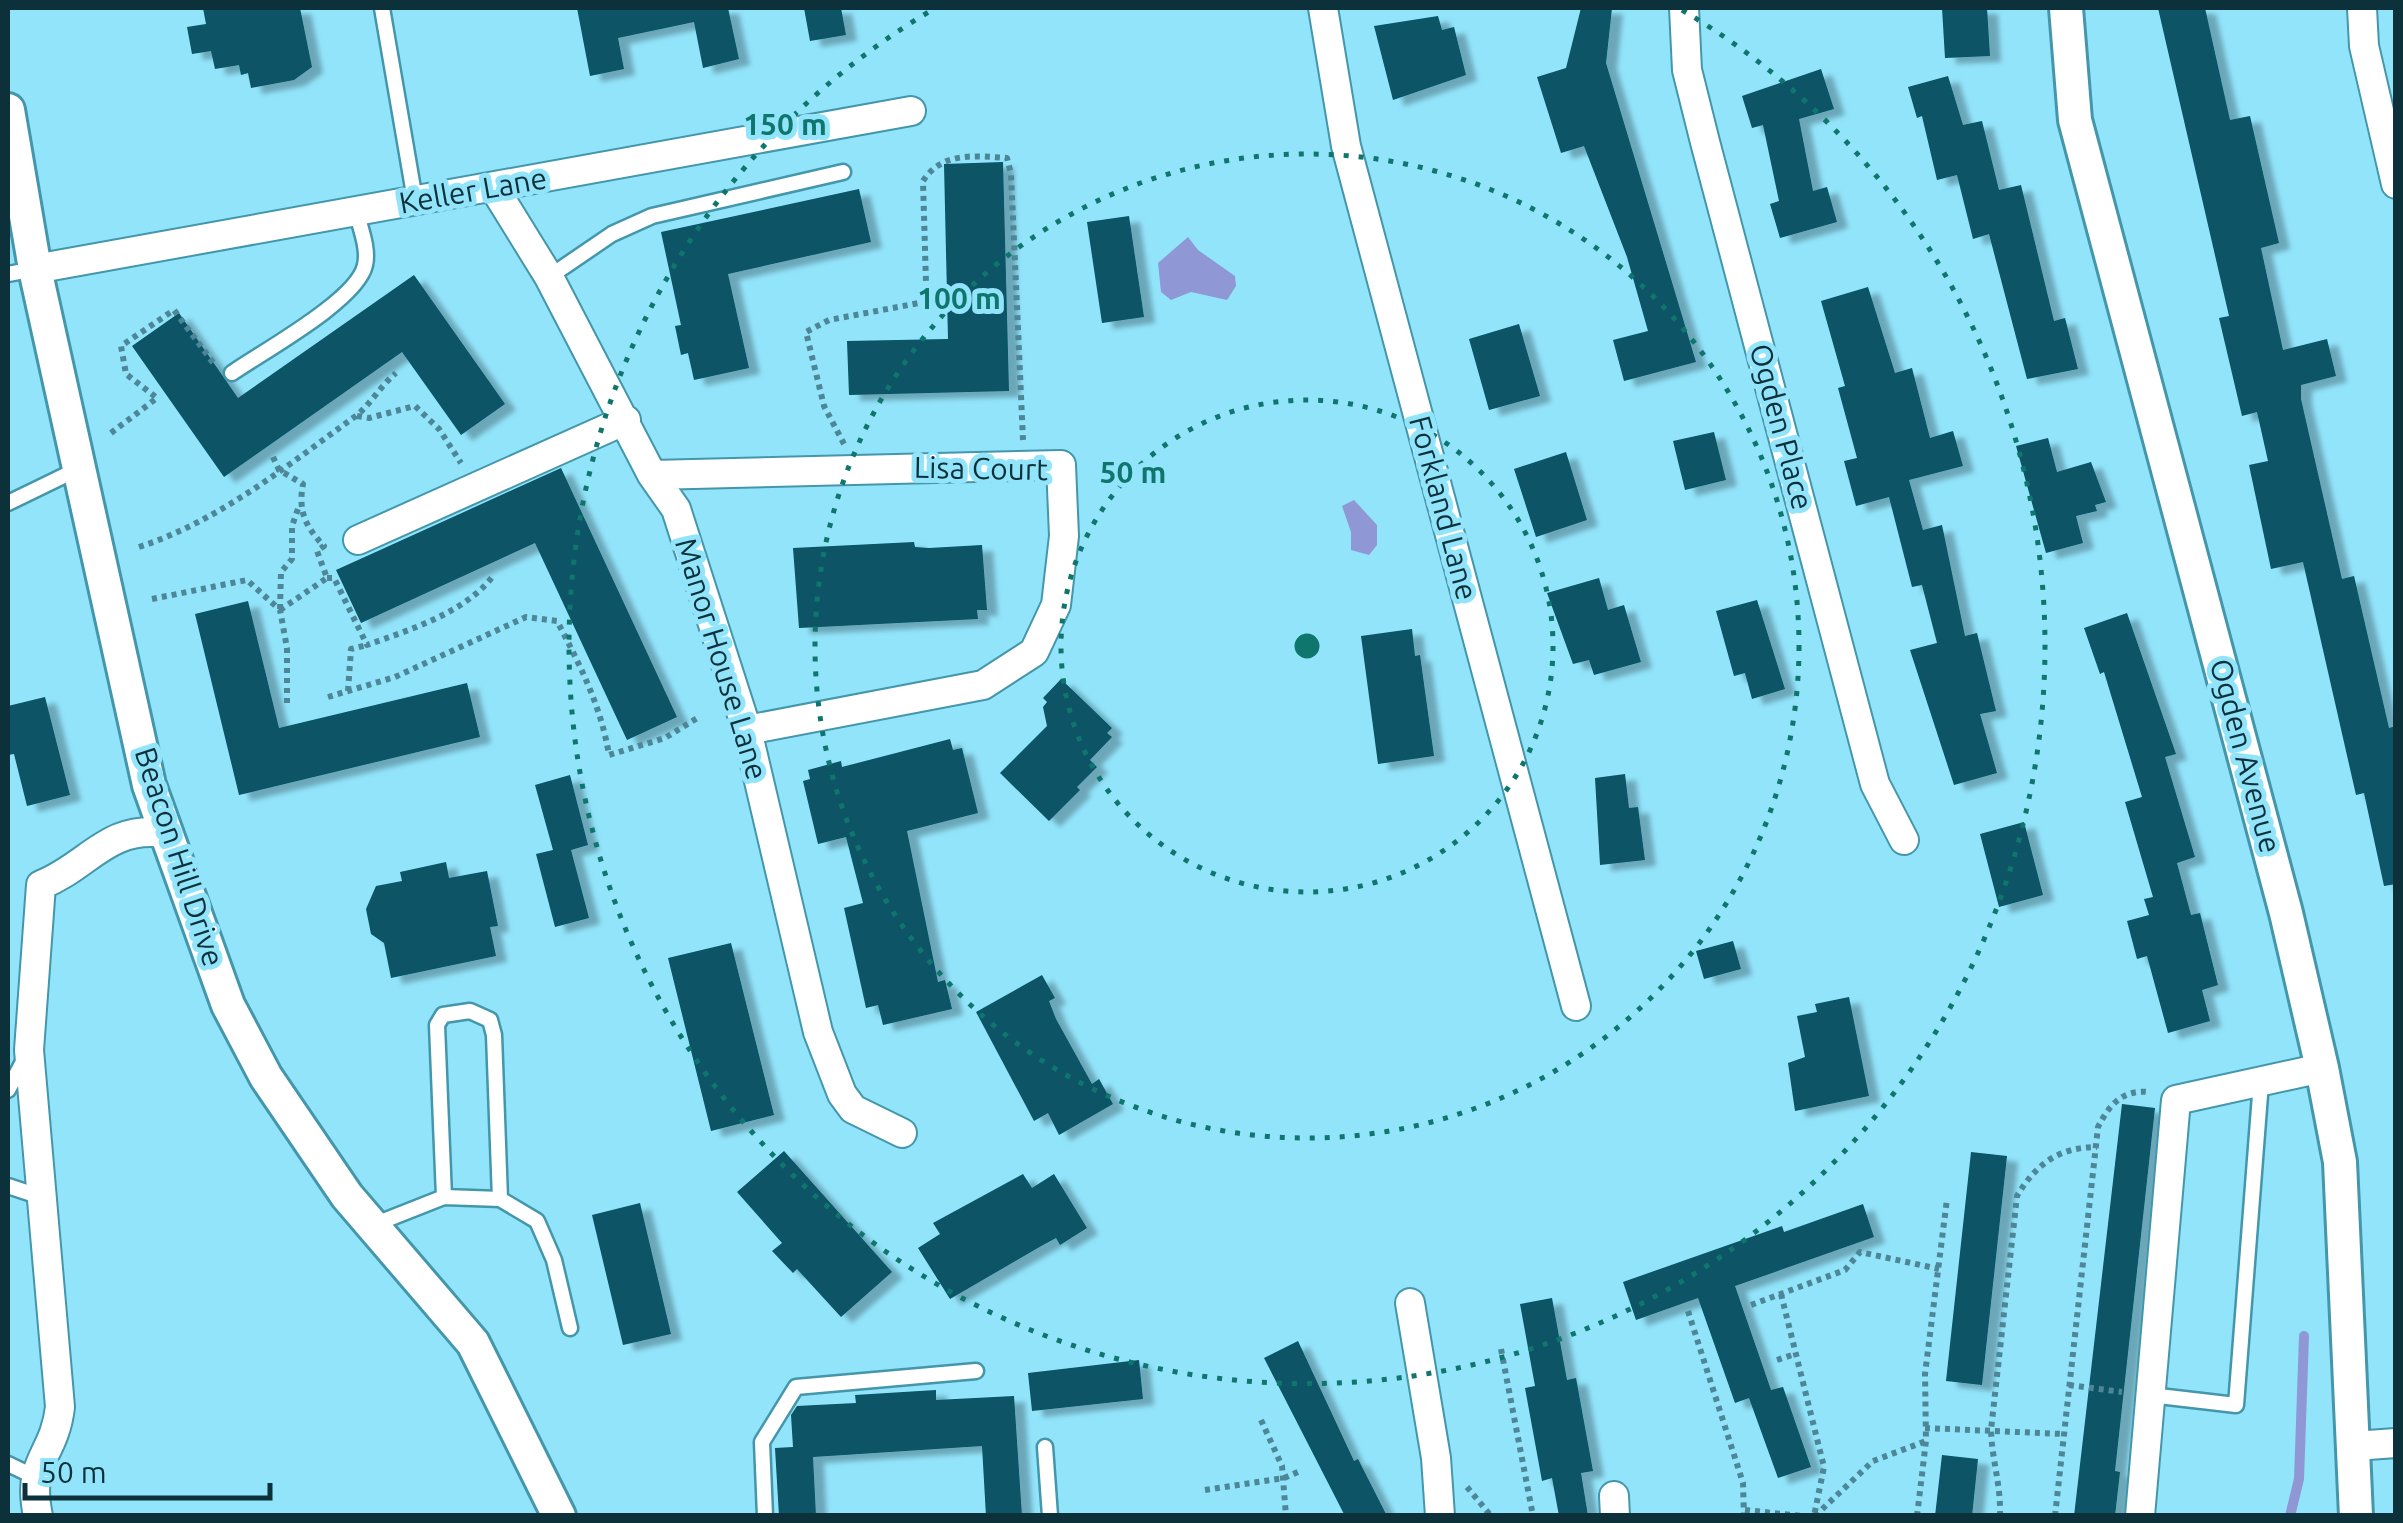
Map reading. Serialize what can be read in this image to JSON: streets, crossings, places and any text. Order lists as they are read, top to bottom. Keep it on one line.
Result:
{"streets":{"street":["Keller Lane","Ogden Place","Lisa Court","Forkland Lane","Manor House Lane","Ogden Avenue","Beacon Hill Drive"]},"crossings":[["Keller Lane","Manor House Lane"],["Keller Lane","Beacon Hill Drive"],["Lisa Court","Manor House Lane"]],"scale_bar":"50 m","rings":["150 m","100 m","50 m"]}
